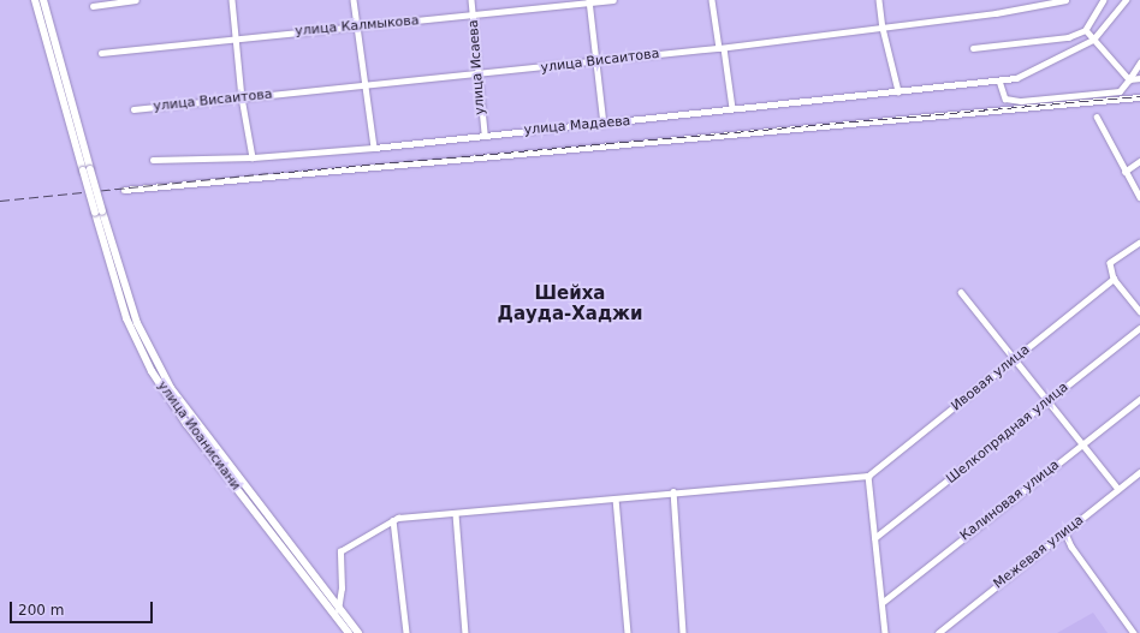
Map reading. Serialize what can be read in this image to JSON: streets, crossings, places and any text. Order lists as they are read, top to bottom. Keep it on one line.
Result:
{"streets":{"street":["улица Калмыкова","улица Висаитова","улица Исаева","улица Мадаева","Ивовая улица","Шелкопрядная улица","Калиновая улица","Межевая улица"]},"crossings":[["улица Калмыкова","улица Исаева"],["улица Висаитова","улица Исаева"],["улица Исаева","улица Мадаева"]],"districts":["Шейха Дауда-Хаджи"],"scale_bar":"200 m"}
